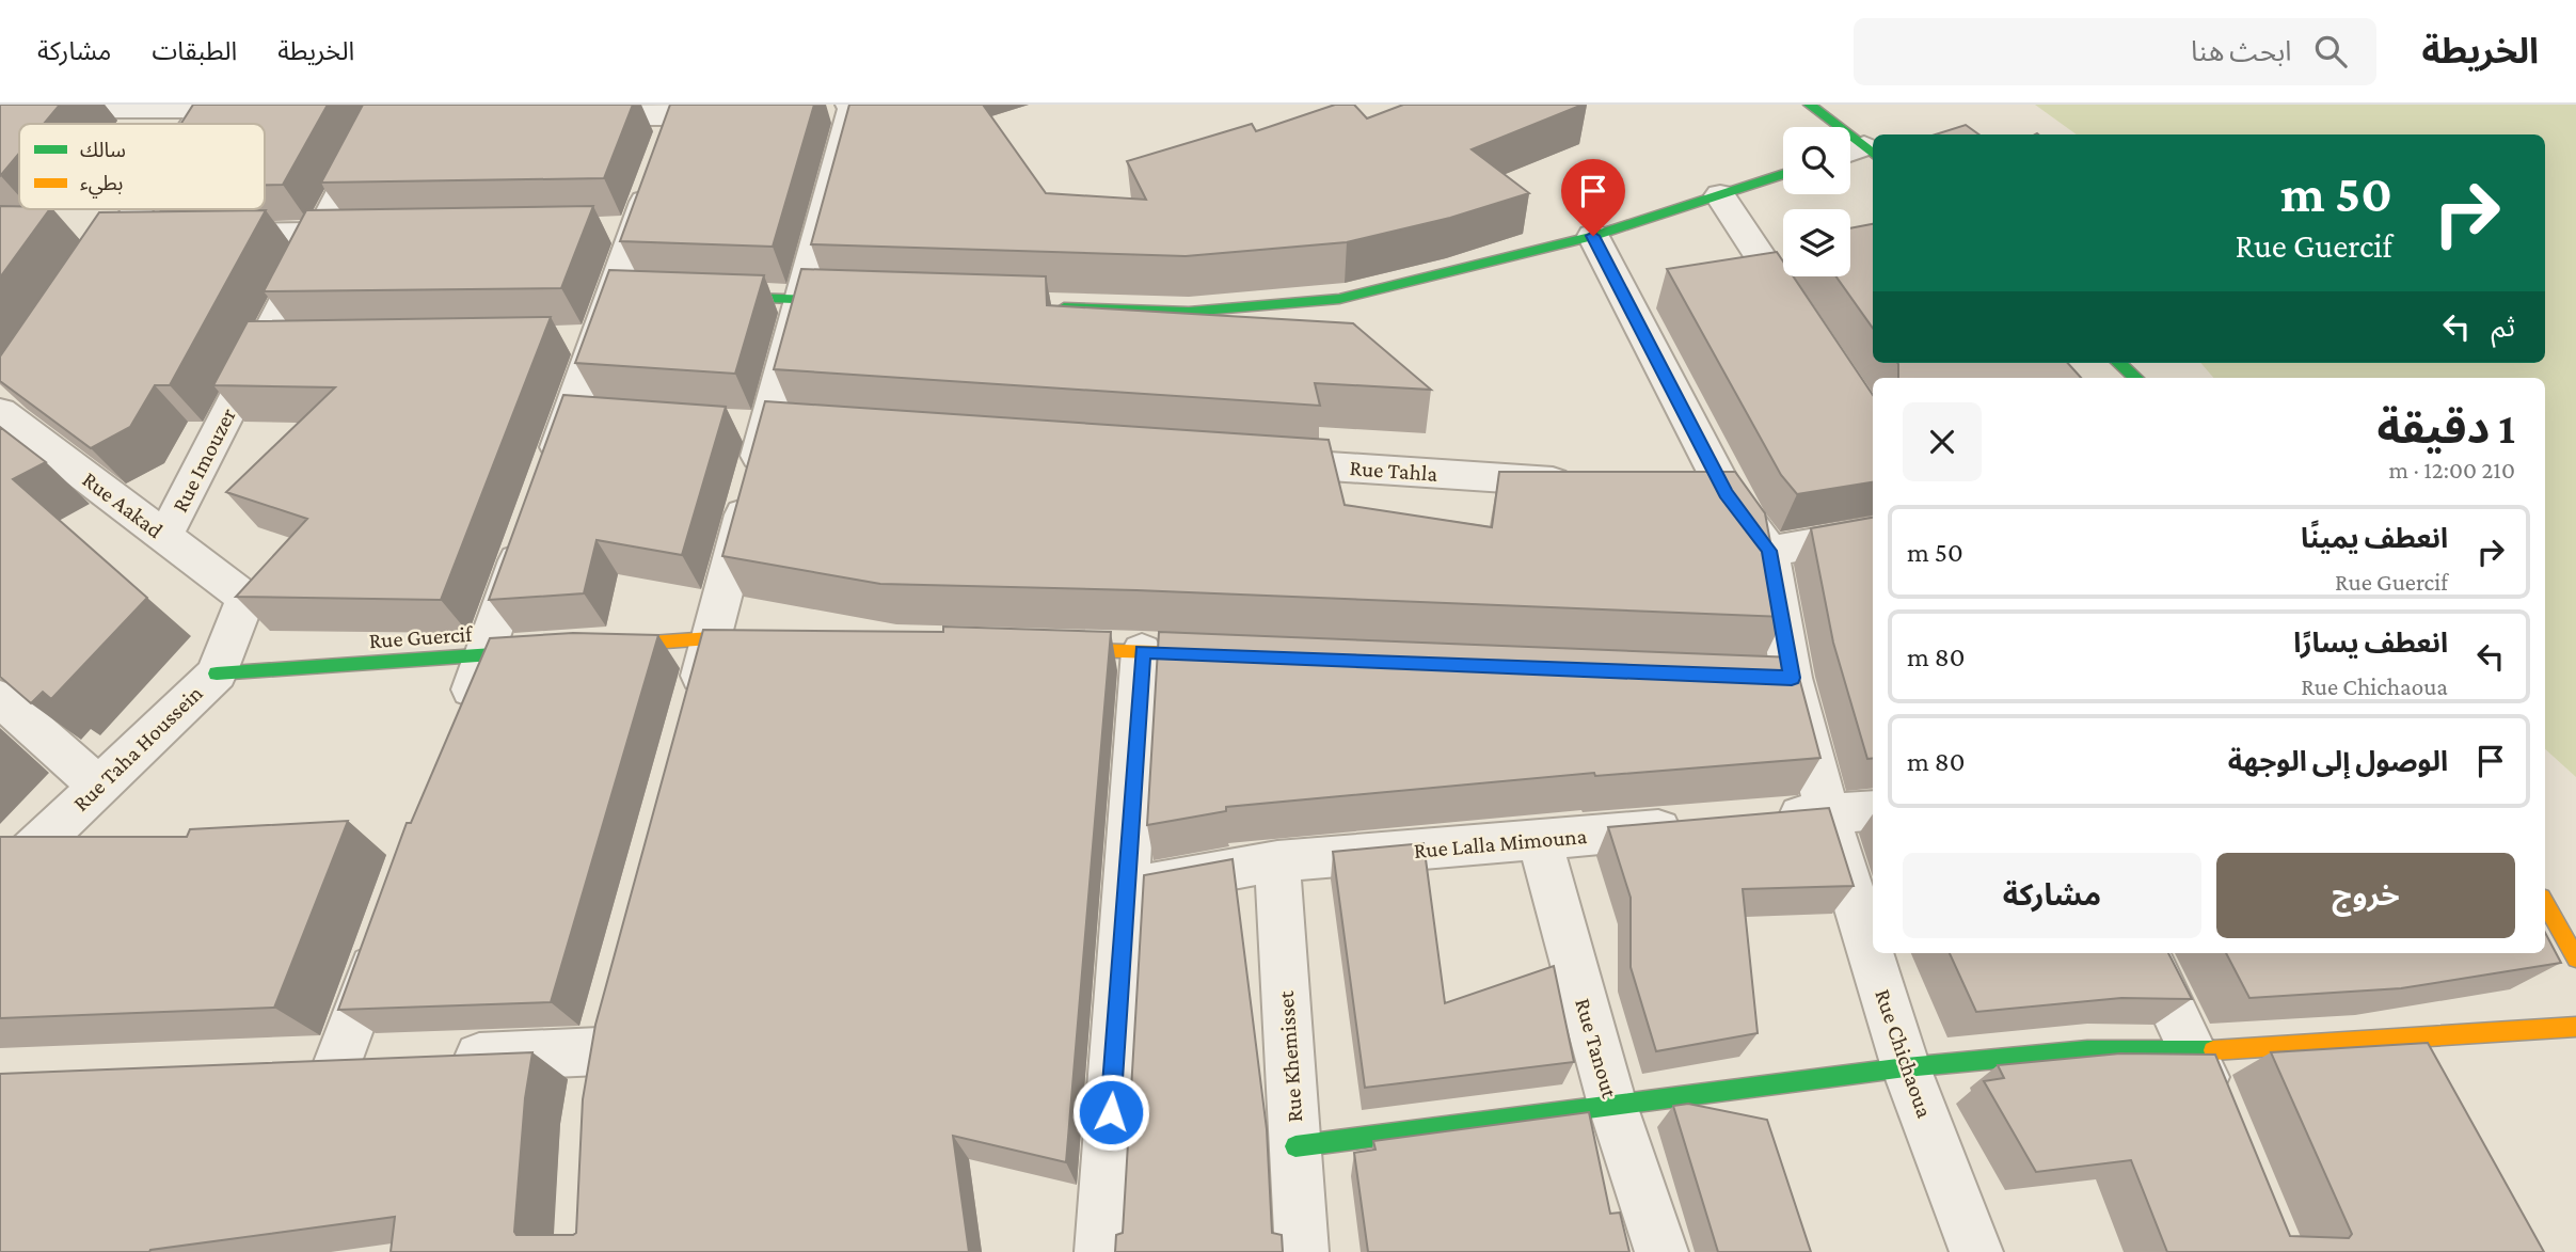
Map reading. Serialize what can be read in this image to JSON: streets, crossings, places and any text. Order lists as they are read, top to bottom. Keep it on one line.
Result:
{"streets":{"street":["Rue Imouzer","Rue Tahla","Rue Aakad","Rue Guercif","Rue Taha Houssein","Rue Lalla Mimouna","Rue Tanout","Rue Chichaoua","Rue Khemisset"]},"crossings":[["Rue Imouzer","Rue Aakad"],["Rue Aakad","Rue Taha Houssein"],["Rue Guercif","Rue Taha Houssein"],["Rue Lalla Mimouna","Rue Tanout"],["Rue Lalla Mimouna","Rue Khemisset"]],"legend":["سالك","بطيء"],"page":{"header":"الخريطة","search":"ابحث هنا","nav":["الخريطة","الطبقات","مشاركة"],"turn":["50 m","Rue Guercif"],"then":"ثم","heading":["1 دقيقة","210 m · 12:00"],"list":[{"name":"انعطف يمينًا","note":"Rue Guercif","value":"50 m"},{"name":"انعطف يسارًا","note":"Rue Chichaoua","value":"80 m"},{"name":"الوصول إلى الوجهة","value":"80 m"}],"buttons":["خروج","مشاركة"]}}
